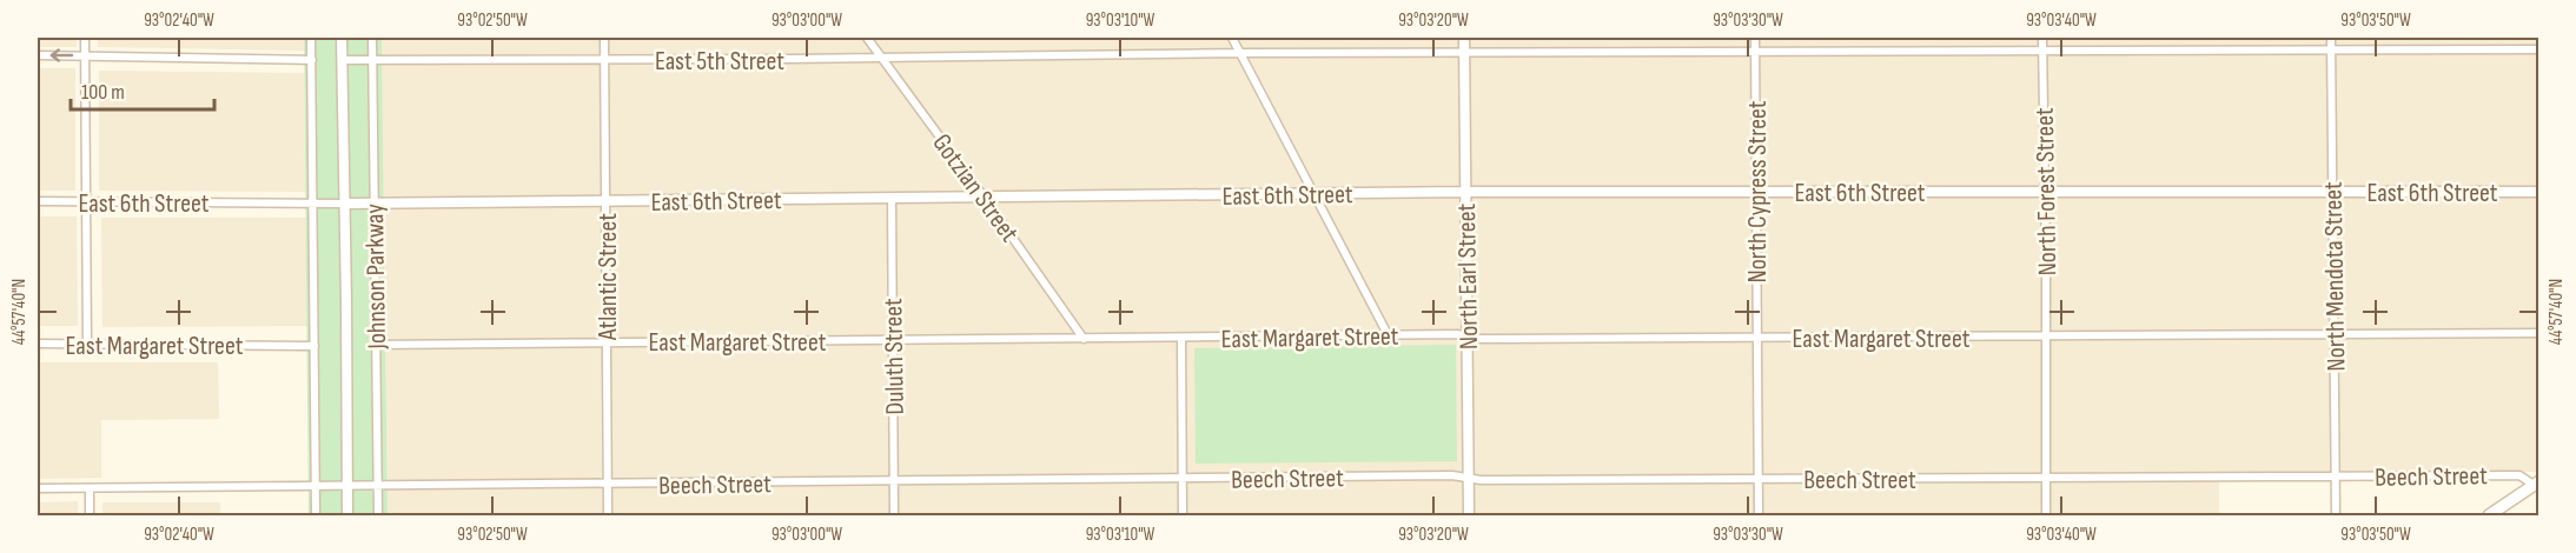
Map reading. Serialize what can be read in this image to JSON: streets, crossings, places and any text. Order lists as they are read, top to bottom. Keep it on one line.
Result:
{"streets":{"street":["East 5th Street","Gotzian Street","North Cypress Street","East 6th Street","North Forest Street","Johnson Parkway","Atlantic Street","North Earl Street","North Mendota Street","East Margaret Street","Duluth Street","Beech Street"]},"crossings":[["East 5th Street","Gotzian Street"],["East 5th Street","North Cypress Street"],["East 5th Street","North Forest Street"],["East 5th Street","Johnson Parkway"],["East 5th Street","Atlantic Street"],["East 5th Street","North Earl Street"],["East 5th Street","North Mendota Street"],["Gotzian Street","East 6th Street"],["Gotzian Street","East Margaret Street"],["North Cypress Street","East 6th Street"],["North Cypress Street","East Margaret Street"],["North Cypress Street","Beech Street"],["East 6th Street","North Forest Street"],["East 6th Street","Johnson Parkway"],["East 6th Street","Atlantic Street"],["East 6th Street","North Earl Street"],["East 6th Street","North Mendota Street"],["East 6th Street","Duluth Street"],["North Forest Street","East Margaret Street"],["North Forest Street","Beech Street"],["Johnson Parkway","East Margaret Street"],["Johnson Parkway","Beech Street"],["Atlantic Street","East Margaret Street"],["Atlantic Street","Beech Street"],["North Earl Street","East Margaret Street"],["North Earl Street","Beech Street"],["North Mendota Street","East Margaret Street"],["North Mendota Street","Beech Street"],["East Margaret Street","Duluth Street"],["Duluth Street","Beech Street"]],"scale_bar":"100 m","coordinates":["93°02'40\"W","93°02'50\"W","93°03'00\"W","93°03'10\"W","93°03'20\"W","93°03'30\"W","93°03'40\"W","93°03'50\"W","44°57'40\"N"]}
